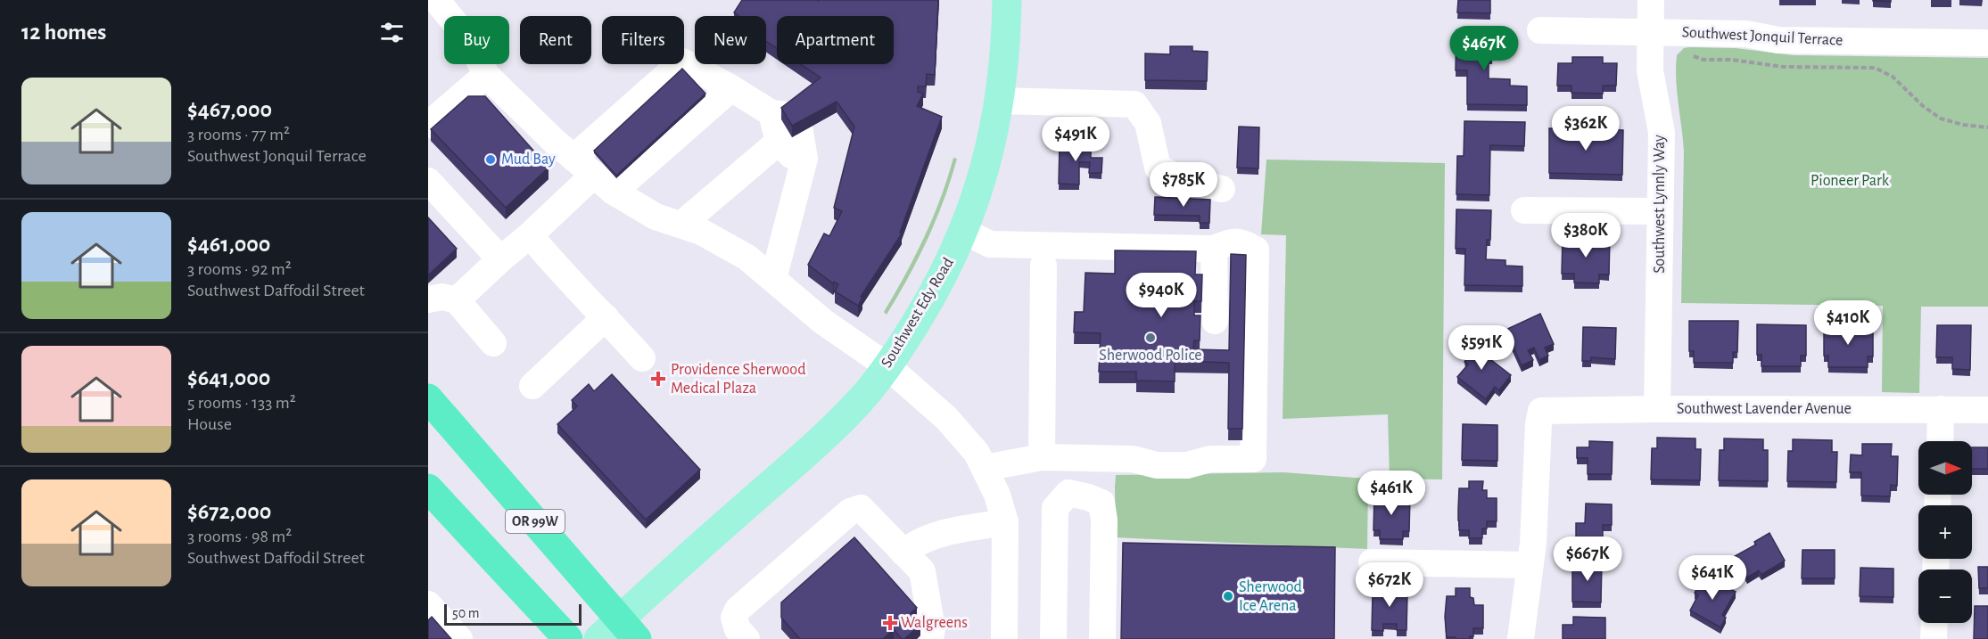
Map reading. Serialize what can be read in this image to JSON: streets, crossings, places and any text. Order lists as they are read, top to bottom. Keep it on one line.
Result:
{"streets":{"highway":["OR 99W"],"main road":["Southwest Edy Road"],"street":["Southwest Jonquil Terrace","Southwest Lynnly Way","Southwest Lavender Avenue"]},"crossings":[["Southwest Jonquil Terrace","Southwest Lynnly Way"],["Southwest Lynnly Way","Southwest Lavender Avenue"],["Southwest Edy Road","OR 99W"]],"parks":["Pioneer Park"],"places":{"other":["Mud Bay","Sherwood Police","Sherwood Ice Arena"],"health":["Providence Sherwood Medical Plaza","Walgreens"]},"scale_bar":"50 m","north":"right","page":{"heading":"12 homes","chip":["Buy","Rent","Filters","New","Apartment"],"price":["$467K","$362K","$491K","$785K","$380K","$940K","$410K","$591K","$461K","$667K","$641K","$672K"],"list":[{"name":"$467,000","note":"3 rooms · 77 m² · Southwest Jonquil Terrace"},{"name":"$461,000","note":"3 rooms · 92 m² · Southwest Daffodil Street"},{"name":"$641,000","note":"5 rooms · 133 m² · House"},{"name":"$672,000","note":"3 rooms · 98 m² · Southwest Daffodil Street"}],"map_buttons":["+","−"],"scale":"50 m"}}
